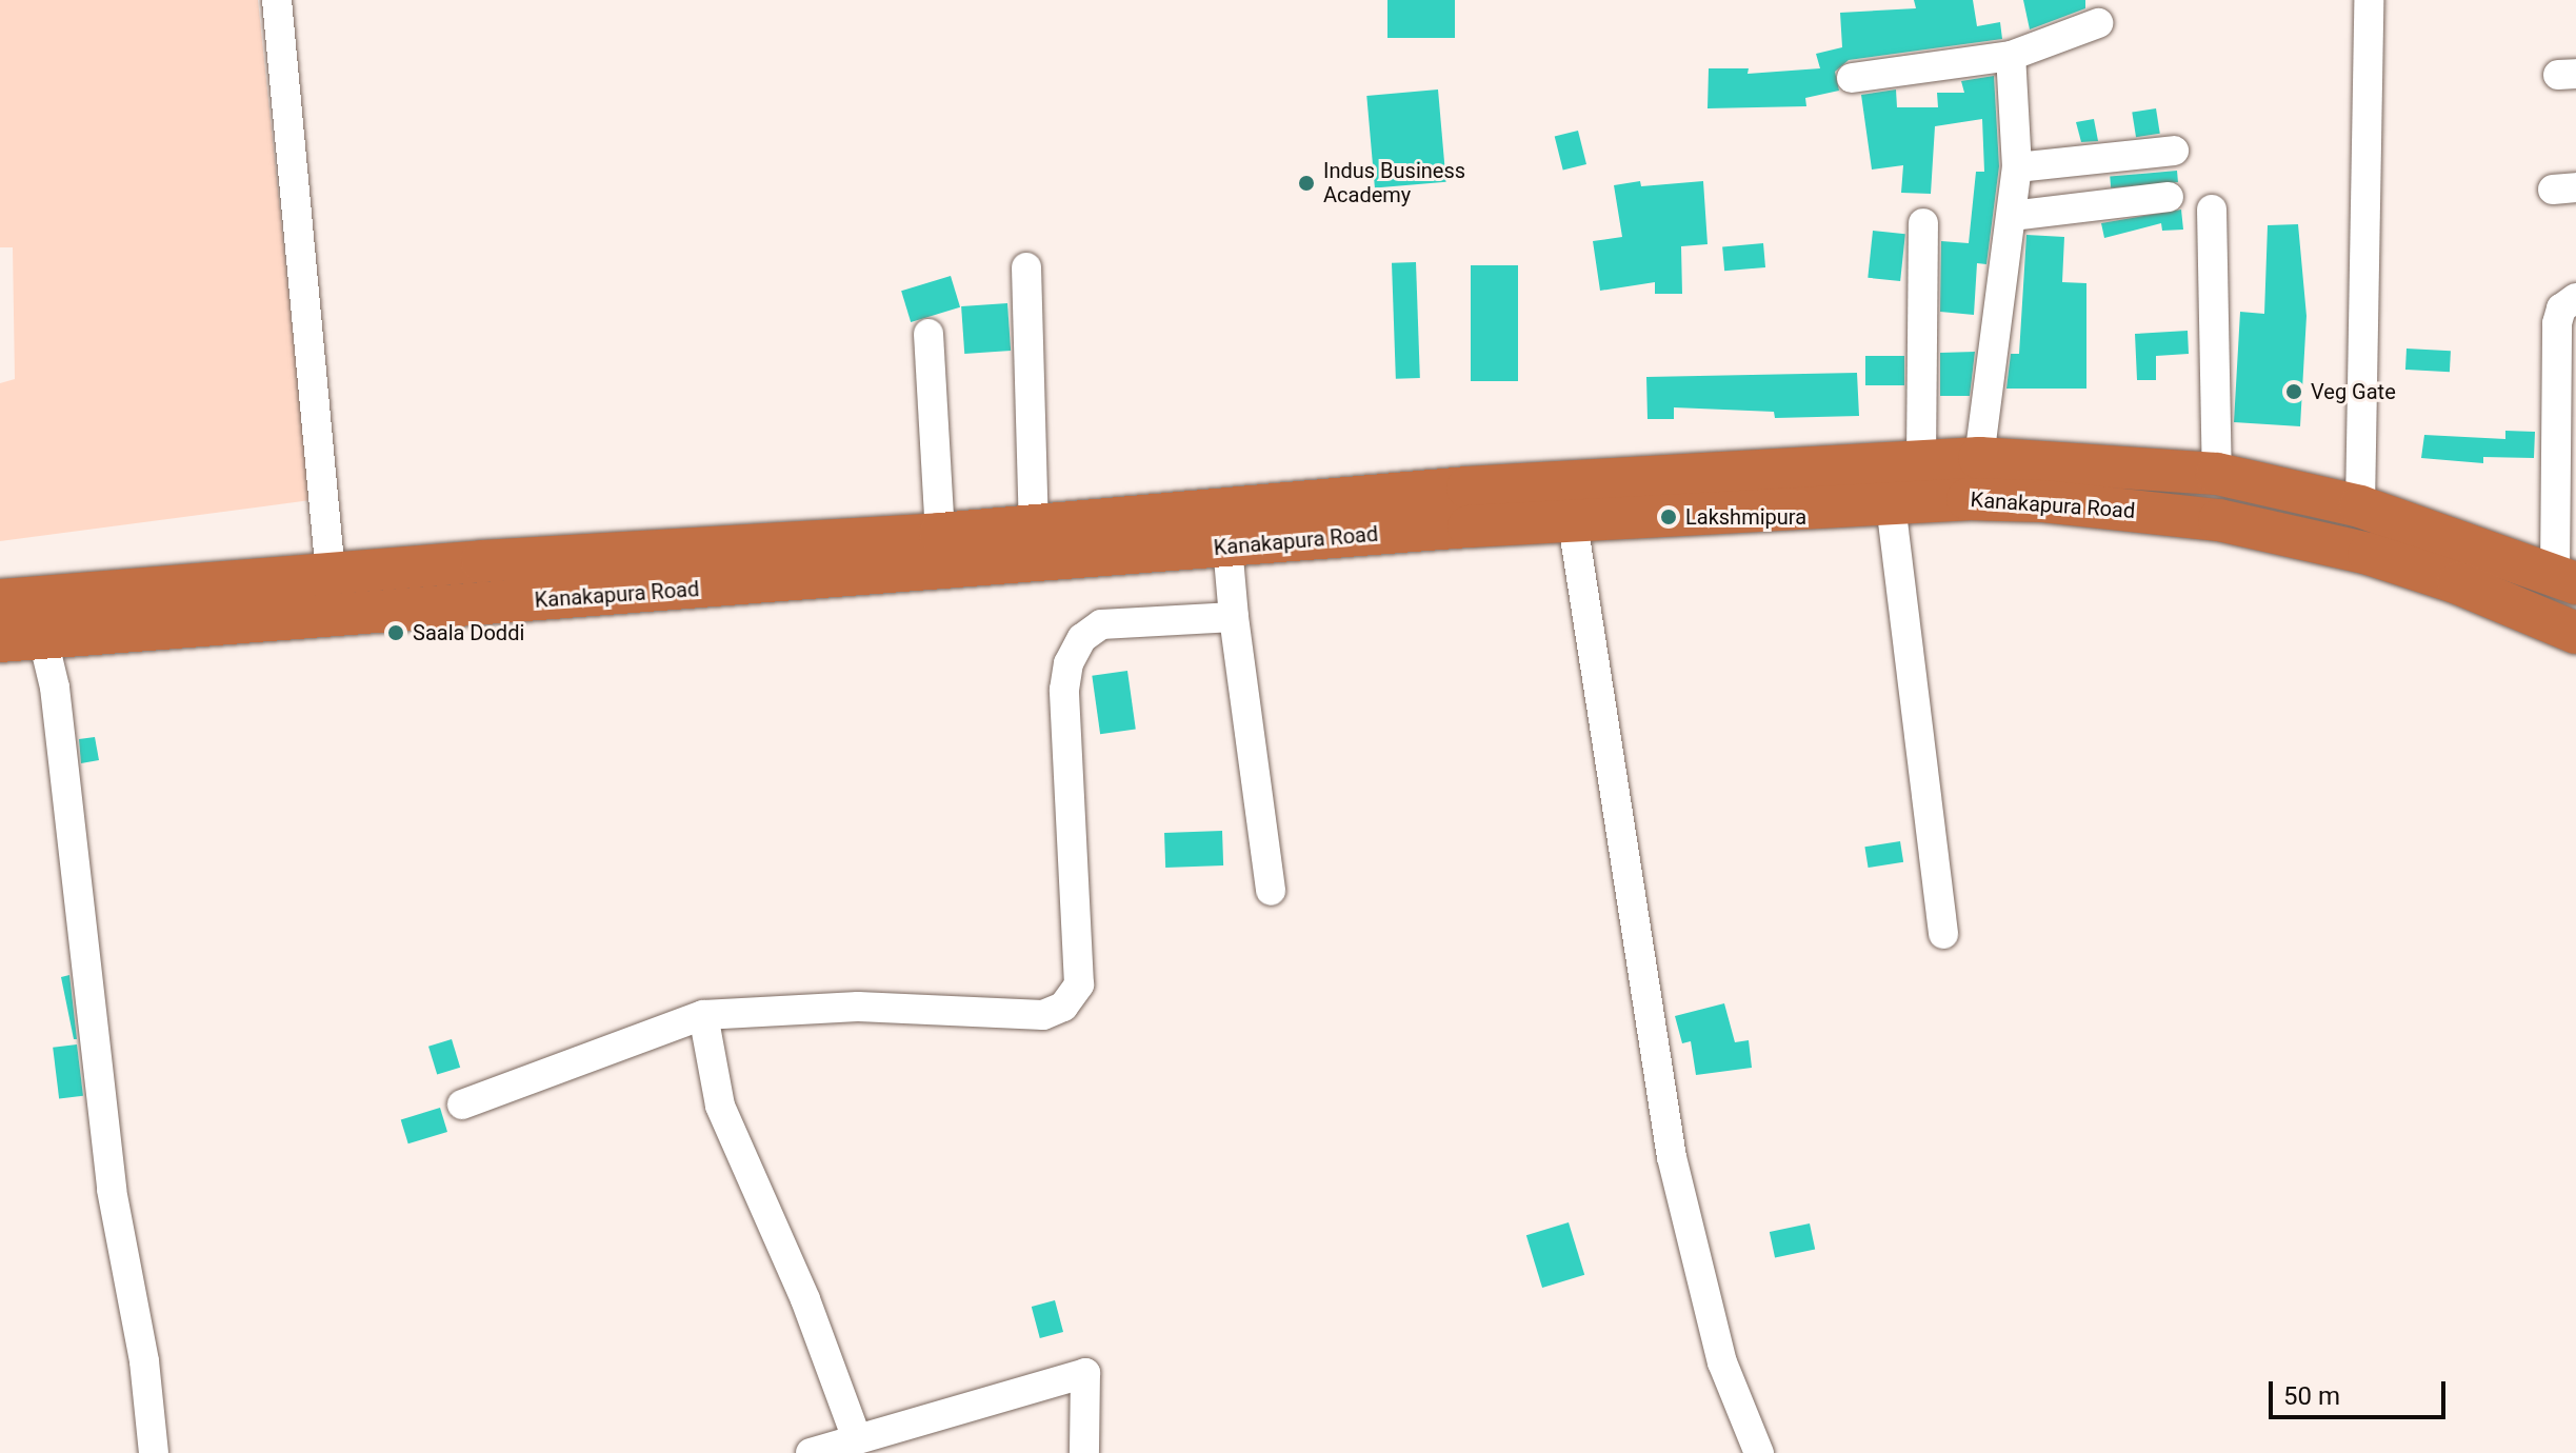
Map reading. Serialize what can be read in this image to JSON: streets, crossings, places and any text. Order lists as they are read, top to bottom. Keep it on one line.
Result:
{"streets":{"highway":["Kanakapura Road"]},"places":["Indus Business Academy","Veg Gate","Lakshmipura","Saala Doddi"],"scale_bar":"50 m"}
